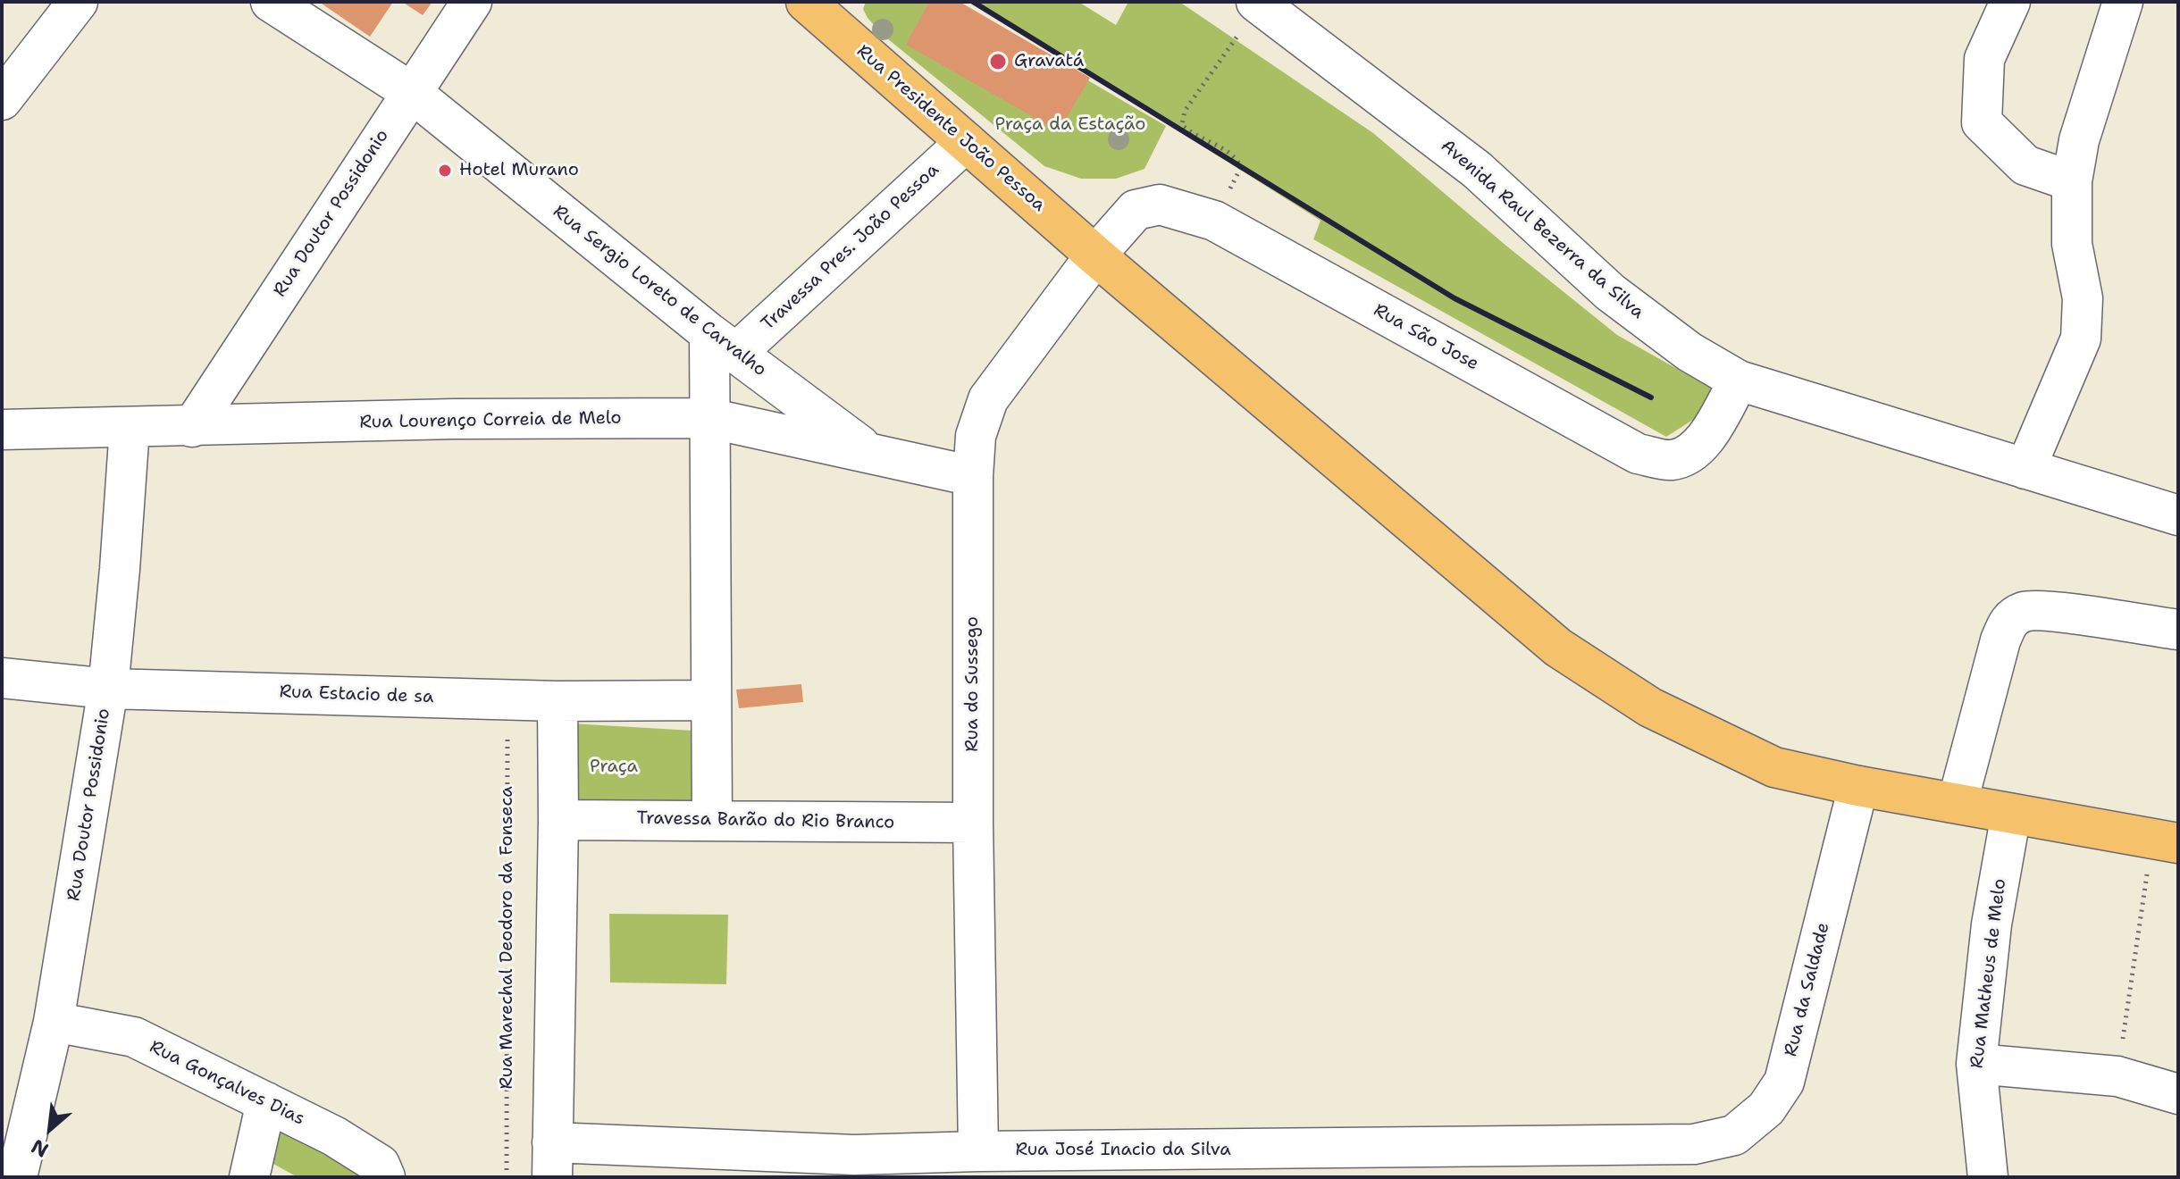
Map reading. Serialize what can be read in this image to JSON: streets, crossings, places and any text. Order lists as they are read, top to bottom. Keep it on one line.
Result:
{"streets":{"main road":["Rua Presidente João Pessoa"],"street":["Rua Doutor Possidonio","Avenida Raul Bezerra da Silva","Travessa Pres. João Pessoa","Rua Sergio Loreto de Carvalho","Rua São Jose","Rua Lourenço Correia de Melo","Rua do Sussego","Rua Estacio de sa","Travessa Barão do Rio Branco","Rua Matheus de Melo","Rua da Saldade","Rua Gonçalves Dias","Rua José Inacio da Silva"],"path":["Rua Marechal Deodoro da Fonseca"]},"crossings":[["Rua Presidente João Pessoa","Travessa Pres. João Pessoa"],["Rua Presidente João Pessoa","Rua São Jose"],["Rua Presidente João Pessoa","Rua do Sussego"],["Rua Presidente João Pessoa","Rua Matheus de Melo"],["Rua Presidente João Pessoa","Rua da Saldade"],["Rua Doutor Possidonio","Rua Sergio Loreto de Carvalho"],["Rua Doutor Possidonio","Rua Lourenço Correia de Melo"],["Rua Doutor Possidonio","Rua Estacio de sa"],["Rua Doutor Possidonio","Rua Gonçalves Dias"],["Avenida Raul Bezerra da Silva","Rua São Jose"],["Travessa Pres. João Pessoa","Rua Sergio Loreto de Carvalho"],["Rua Sergio Loreto de Carvalho","Rua Lourenço Correia de Melo"],["Rua São Jose","Rua do Sussego"],["Rua Lourenço Correia de Melo","Rua do Sussego"],["Rua do Sussego","Travessa Barão do Rio Branco"],["Rua do Sussego","Rua José Inacio da Silva"],["Rua Estacio de sa","Rua Marechal Deodoro da Fonseca"],["Rua da Saldade","Rua José Inacio da Silva"]],"parks":["Praça da Estação","Praça"],"places":["Gravatá","Hotel Murano"],"north":"bottom left"}
